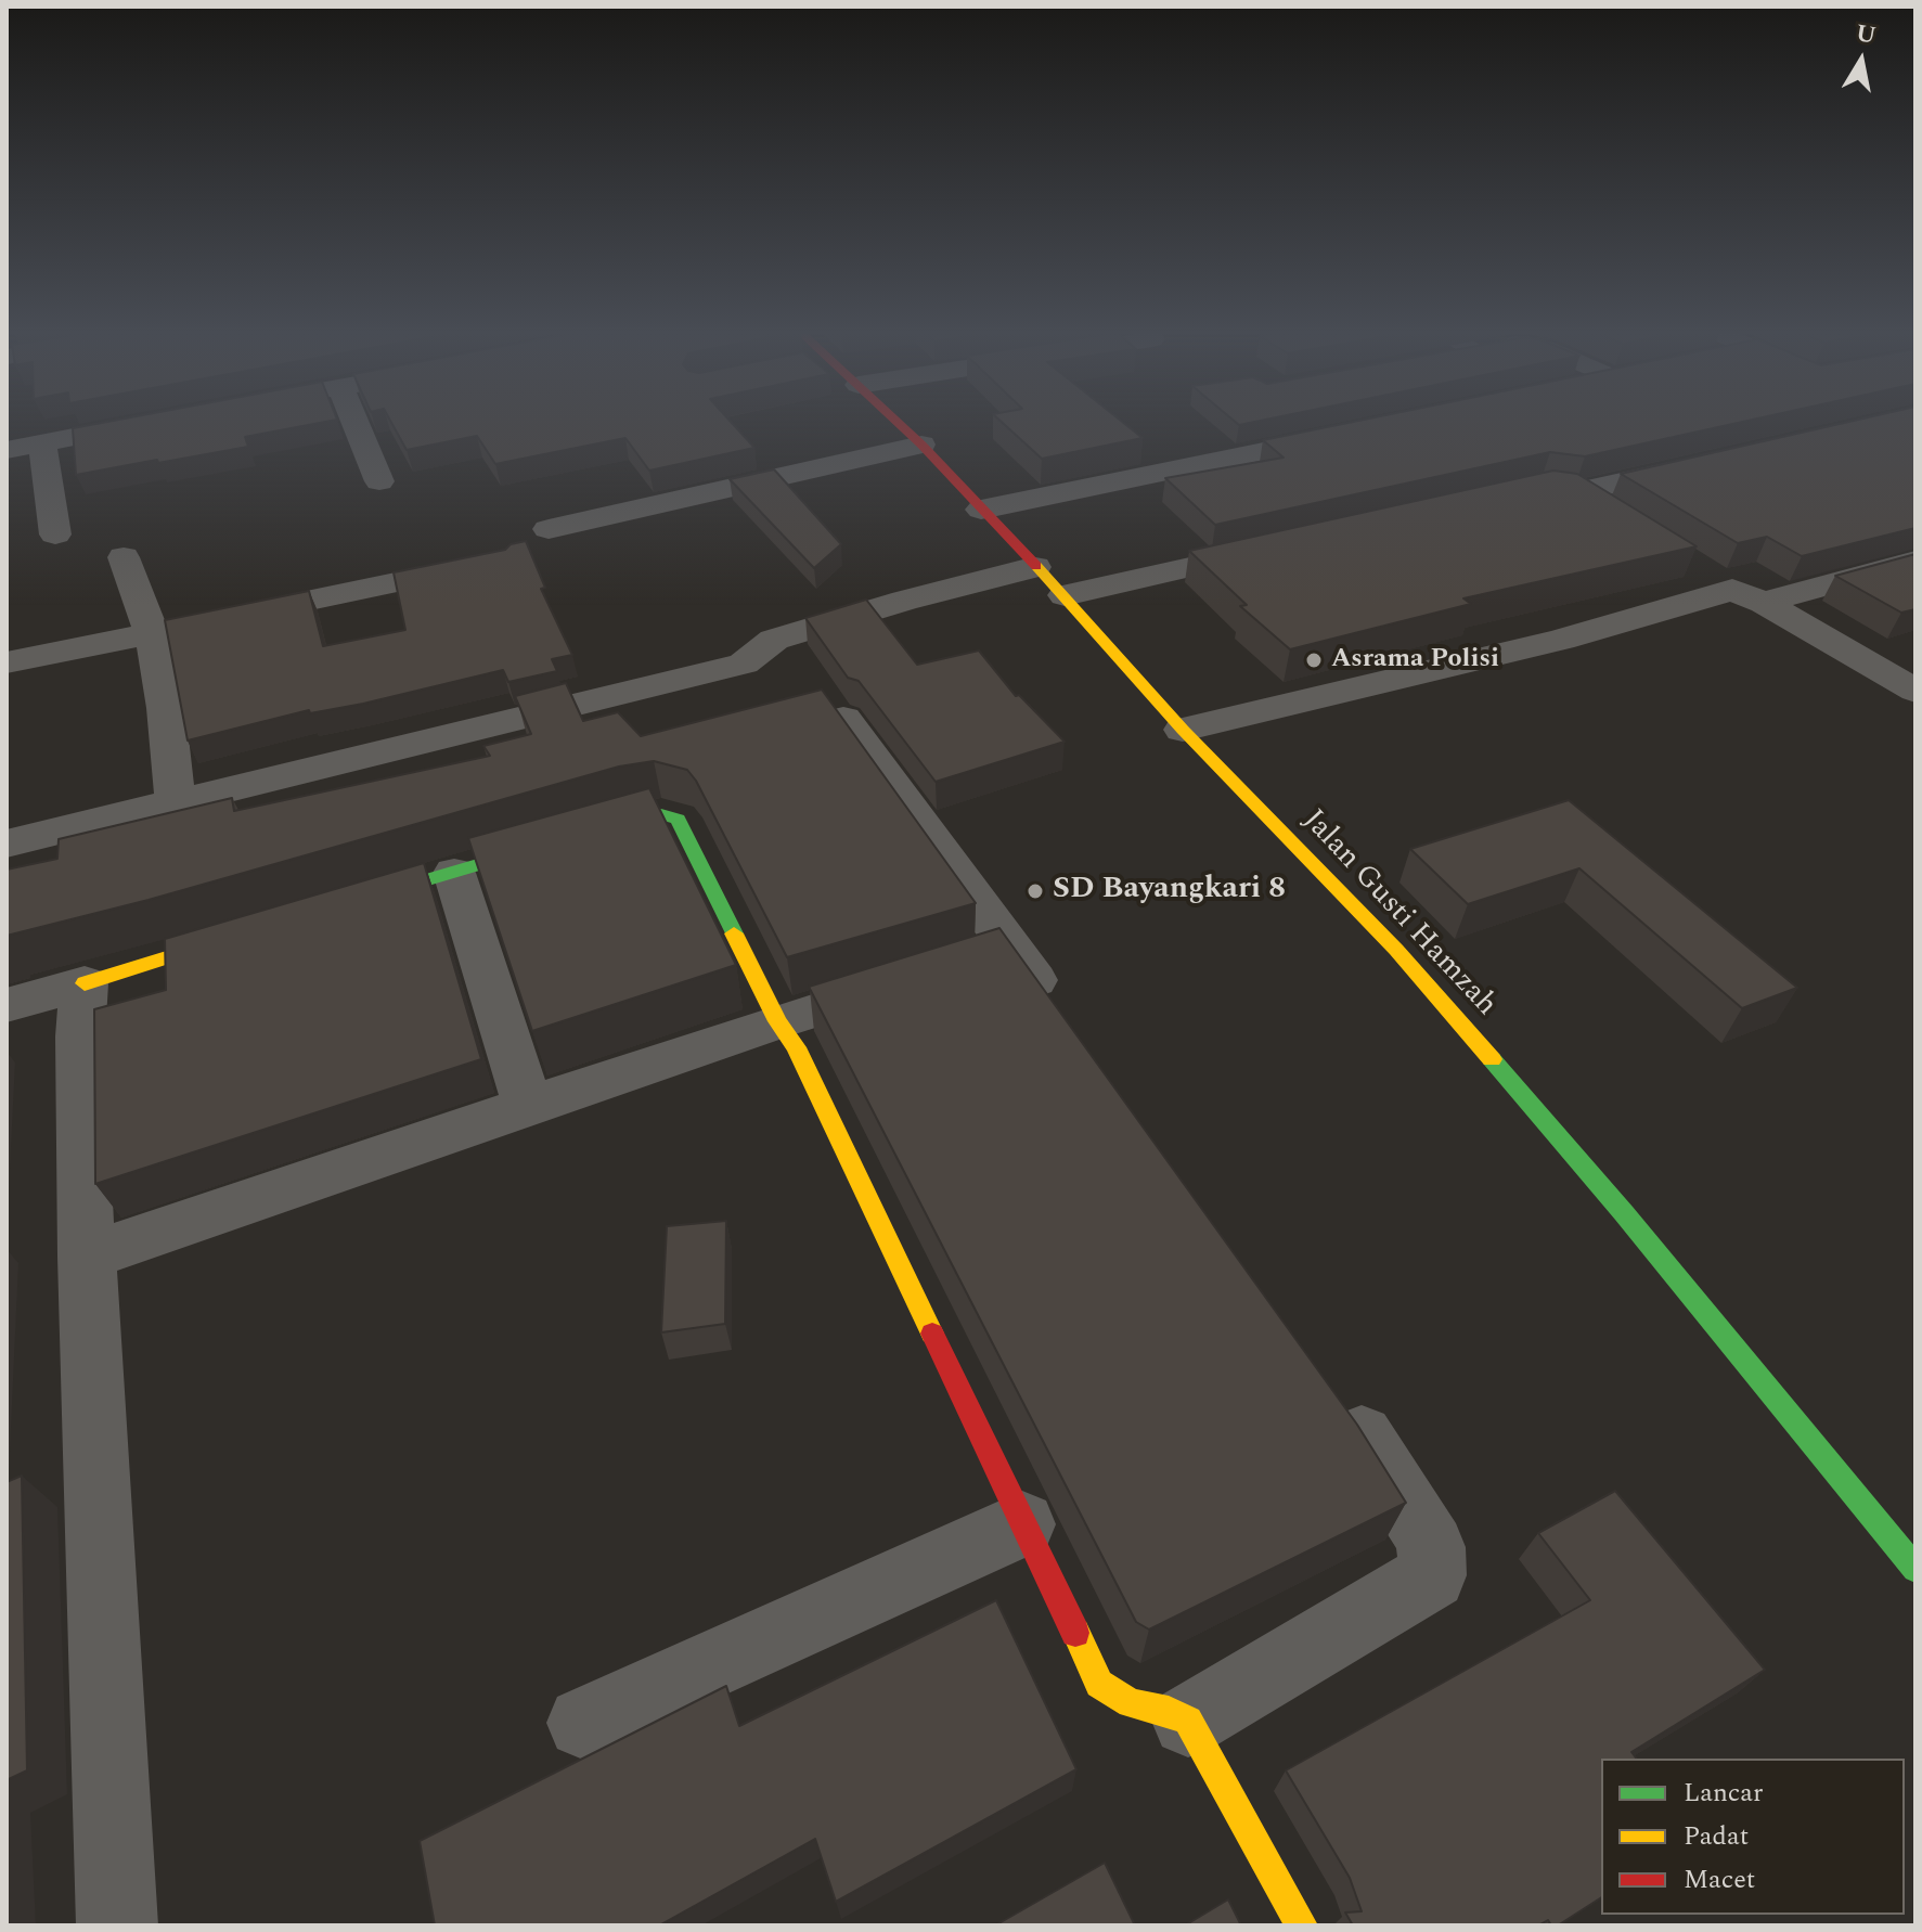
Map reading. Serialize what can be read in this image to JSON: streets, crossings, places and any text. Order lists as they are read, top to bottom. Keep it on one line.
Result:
{"streets":{"street":["Jalan Gusti Hamzah"]},"places":["Asrama Polisi","SD Bayangkari 8"],"legend":["Lancar","Padat","Macet"],"north":"top"}
